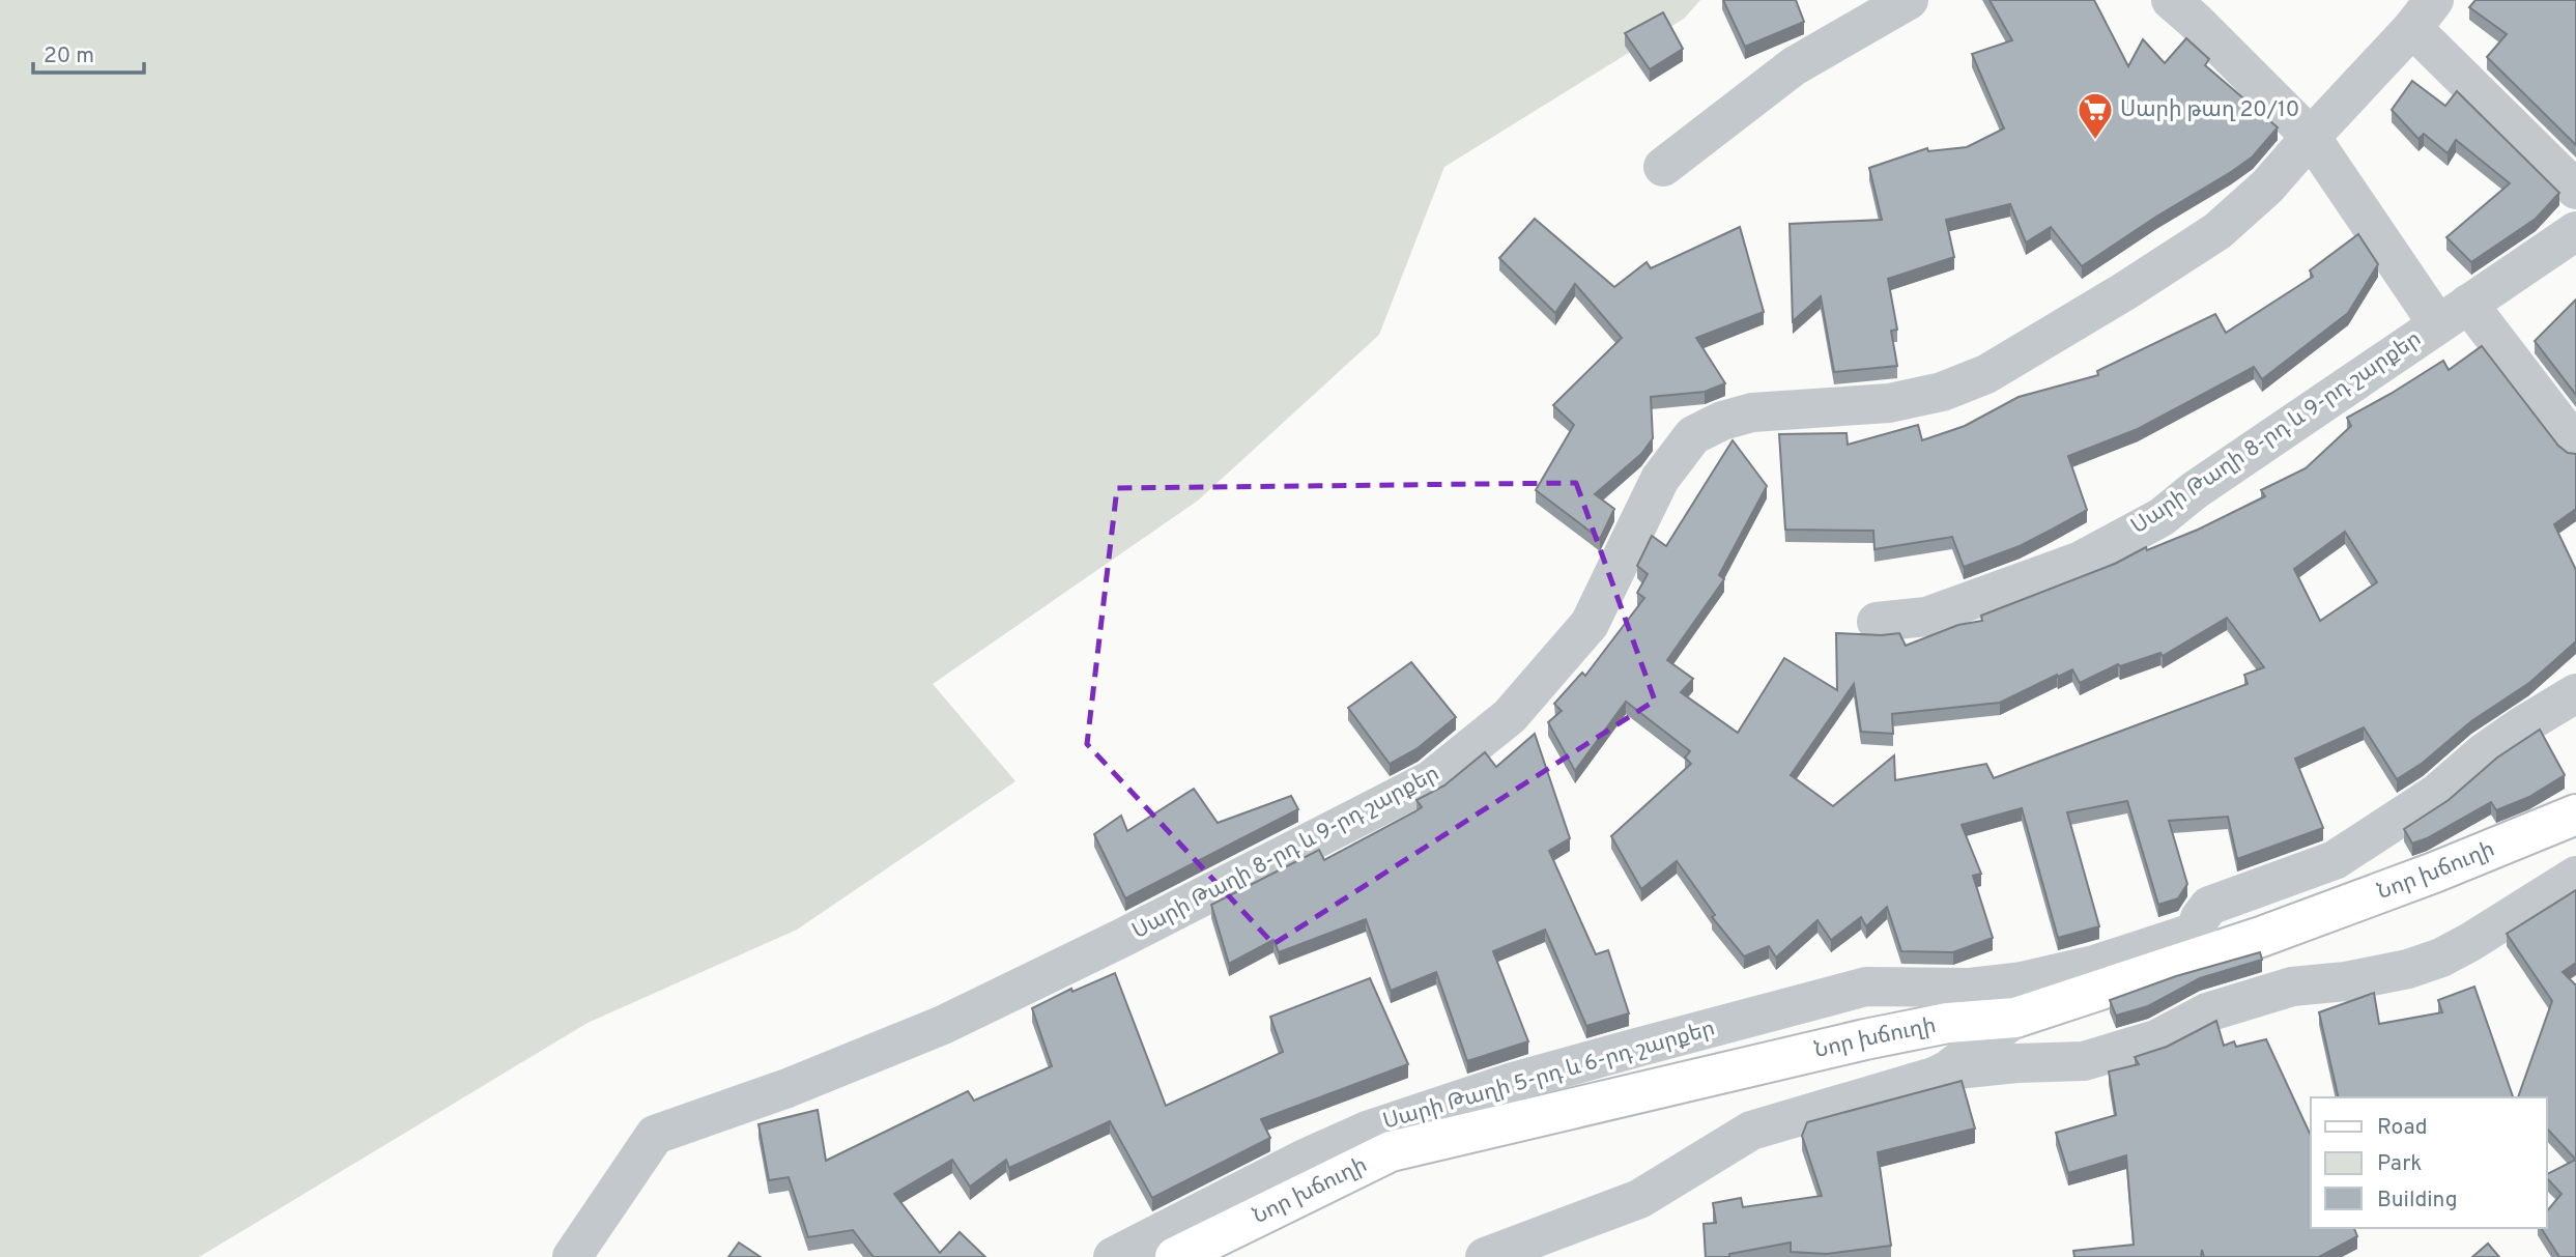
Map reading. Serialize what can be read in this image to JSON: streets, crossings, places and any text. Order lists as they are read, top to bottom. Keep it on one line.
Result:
{"streets":{"main road":["Նոր խճուղի"],"street":["Սարի Թաղի 8-րդ և 9-րդ շարքեր","Սարի Թաղի 5-րդ և 6-րդ շարքեր"]},"crossings":[["Նոր խճուղի","Սարի Թաղի 5-րդ և 6-րդ շարքեր"]],"places":{"supermarket":["Սարի թաղ 20/10"]},"legend":["Road","Park","Building"],"scale_bar":"20 m"}
